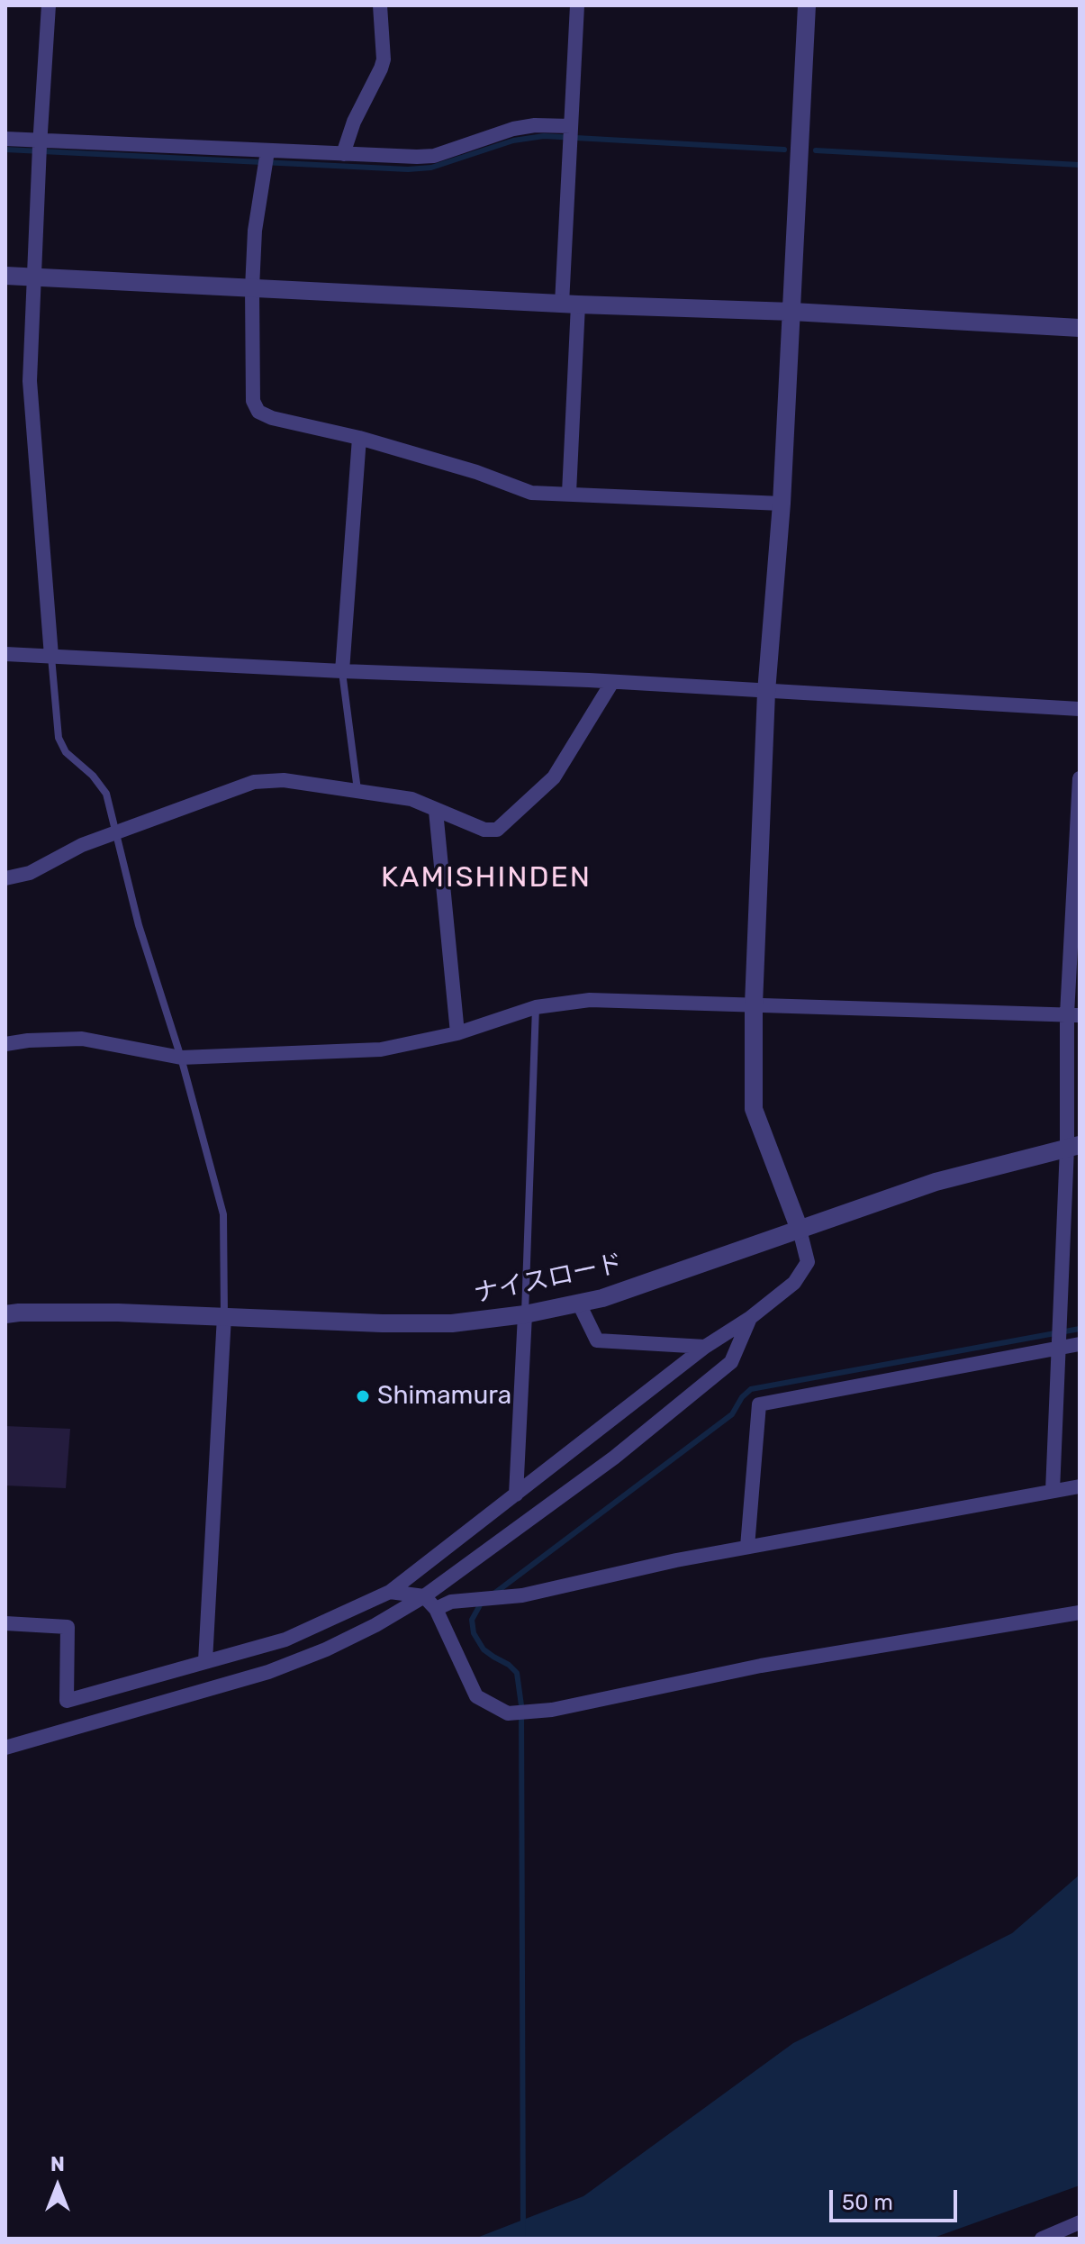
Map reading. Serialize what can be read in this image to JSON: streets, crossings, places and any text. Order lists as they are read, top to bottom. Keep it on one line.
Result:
{"streets":{"street":["ナイスロード"]},"districts":["KAMISHINDEN"],"places":["Shimamura"],"scale_bar":"50 m","north":"top"}
